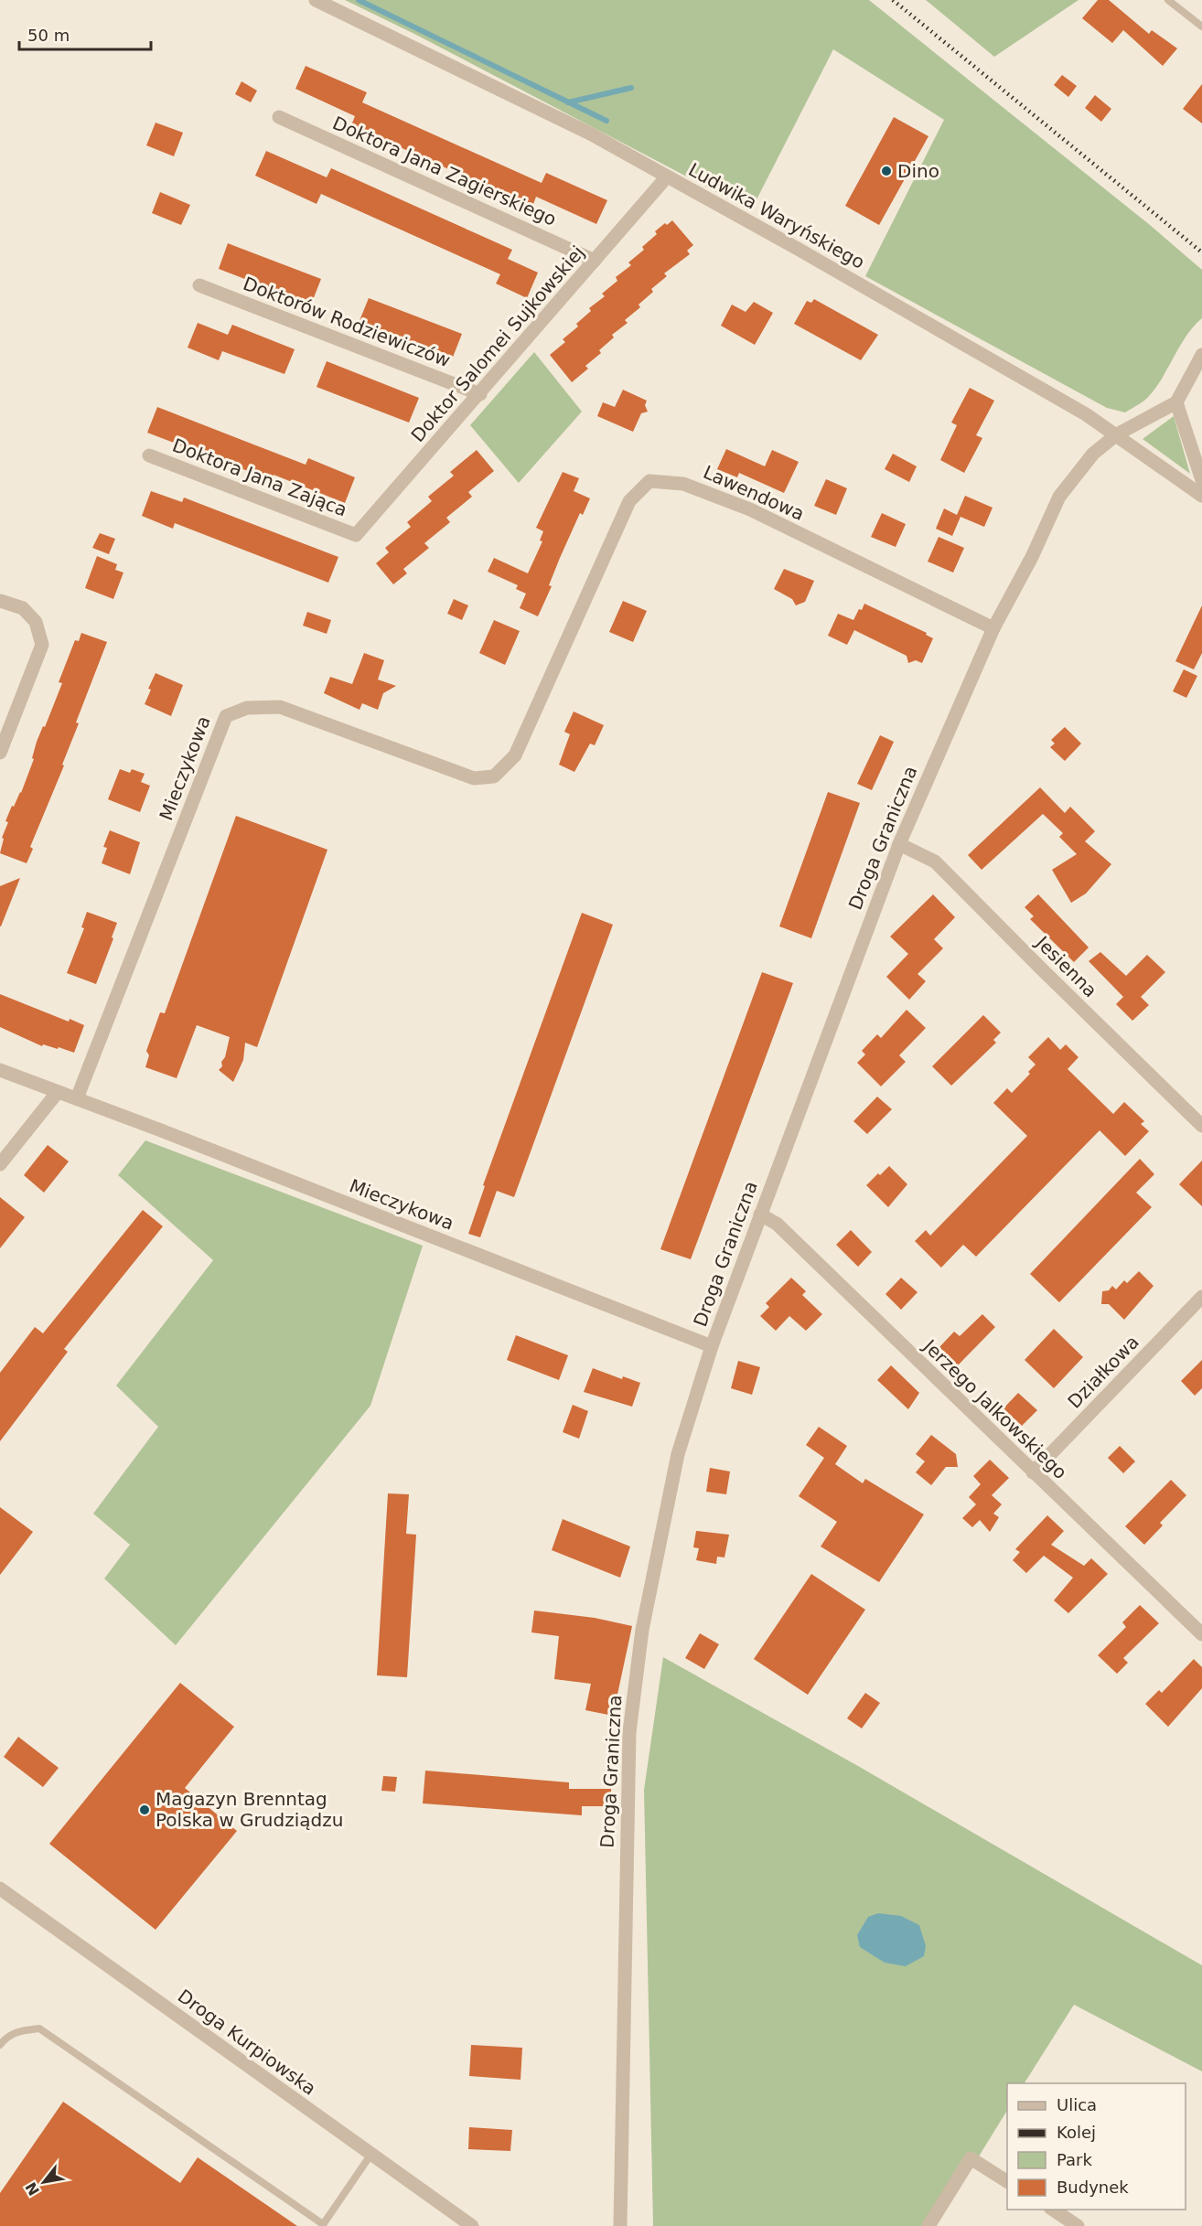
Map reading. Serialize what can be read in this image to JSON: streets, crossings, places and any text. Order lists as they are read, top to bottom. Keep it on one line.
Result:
{"streets":{"street":["Doktora Jana Zagierskiego","Ludwika Waryńskiego","Doktorów Rodziewiczów","Doktor Salomei Sujkowskiej","Doktora Jana Zająca","Lawendowa","Mieczykowa","Droga Graniczna","Jesienna","Działkowa","Jerzego Jalkowskiego","Droga Kurpiowska"]},"crossings":[["Doktora Jana Zagierskiego","Doktor Salomei Sujkowskiej"],["Ludwika Waryńskiego","Doktor Salomei Sujkowskiej"],["Ludwika Waryńskiego","Droga Graniczna"],["Doktorów Rodziewiczów","Doktor Salomei Sujkowskiej"],["Doktor Salomei Sujkowskiej","Doktora Jana Zająca"],["Lawendowa","Mieczykowa"],["Lawendowa","Droga Graniczna"],["Mieczykowa","Droga Graniczna"],["Droga Graniczna","Jesienna"],["Droga Graniczna","Jerzego Jalkowskiego"],["Działkowa","Jerzego Jalkowskiego"]],"places":["Dino","Magazyn Brenntag Polska w Grudziądzu"],"legend":["Ulica","Kolej","Park","Budynek"],"scale_bar":"50 m","north":"bottom left"}
